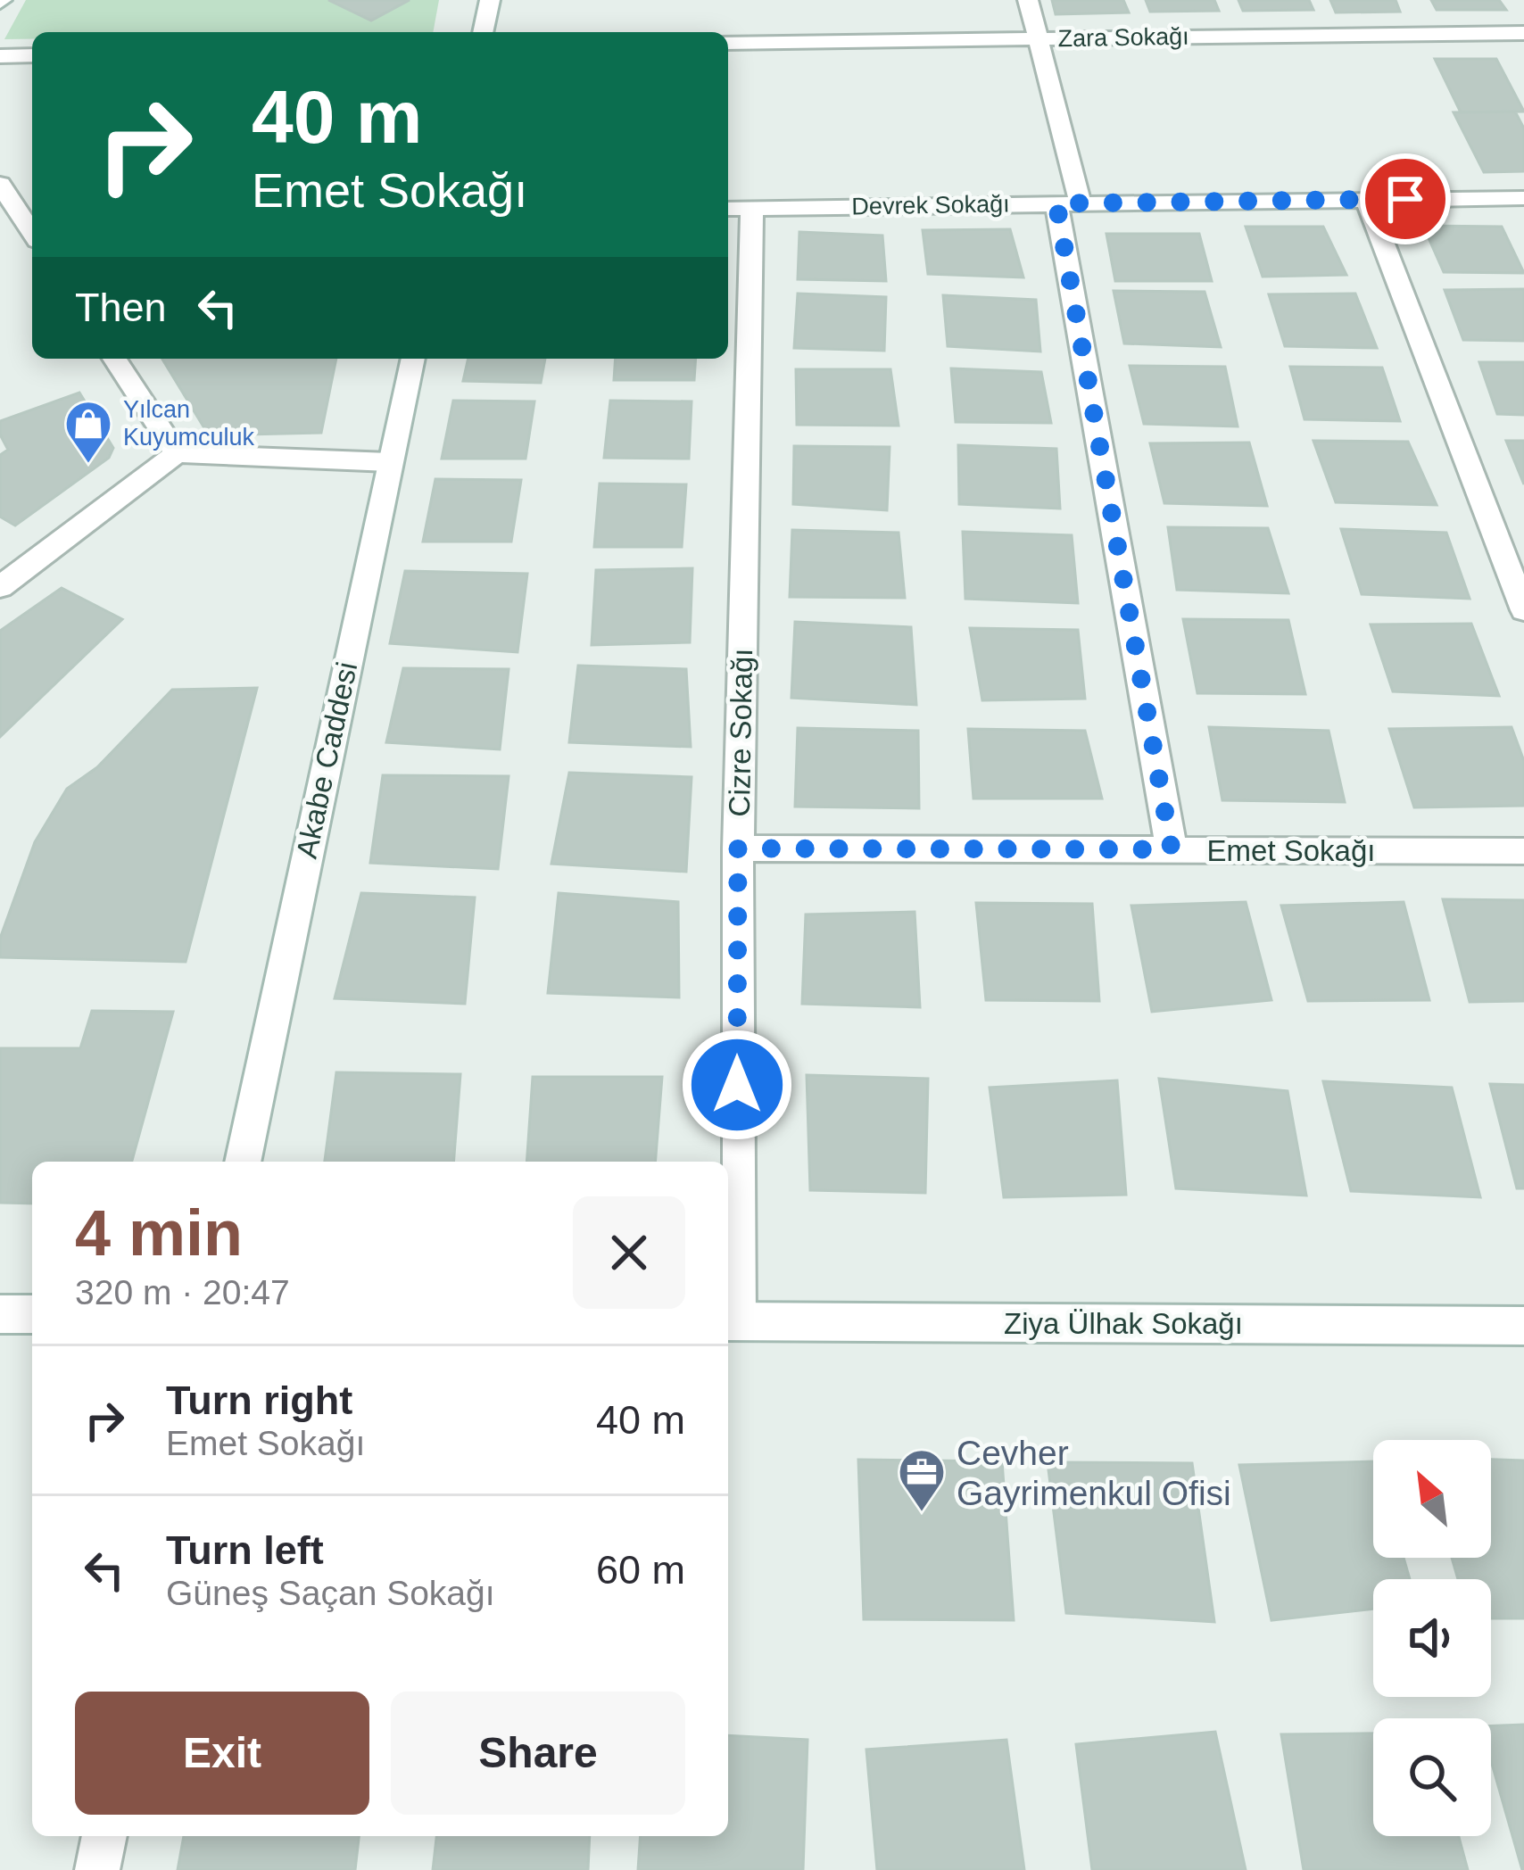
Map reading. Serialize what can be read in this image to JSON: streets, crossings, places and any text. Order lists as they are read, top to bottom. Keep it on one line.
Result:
{"streets":{"street":["Zara Sokağı","Devrek Sokağı","Cizre Sokağı","Akabe Caddesi","Emet Sokağı","Ziya Ülhak Sokağı"]},"crossings":[["Devrek Sokağı","Cizre Sokağı"],["Cizre Sokağı","Emet Sokağı"],["Cizre Sokağı","Ziya Ülhak Sokağı"]],"places":{"shop":["Yılcan Kuyumculuk"],"office":["Cevher Gayrimenkul Ofisi"]},"north":"top left","page":{"turn":["40 m","Emet Sokağı"],"then":"Then","heading":["4 min","320 m · 20:47"],"list":[{"name":"Turn right","note":"Emet Sokağı","value":"40 m"},{"name":"Turn left","note":"Güneş Saçan Sokağı","value":"60 m"}],"buttons":["Exit","Share"]}}
